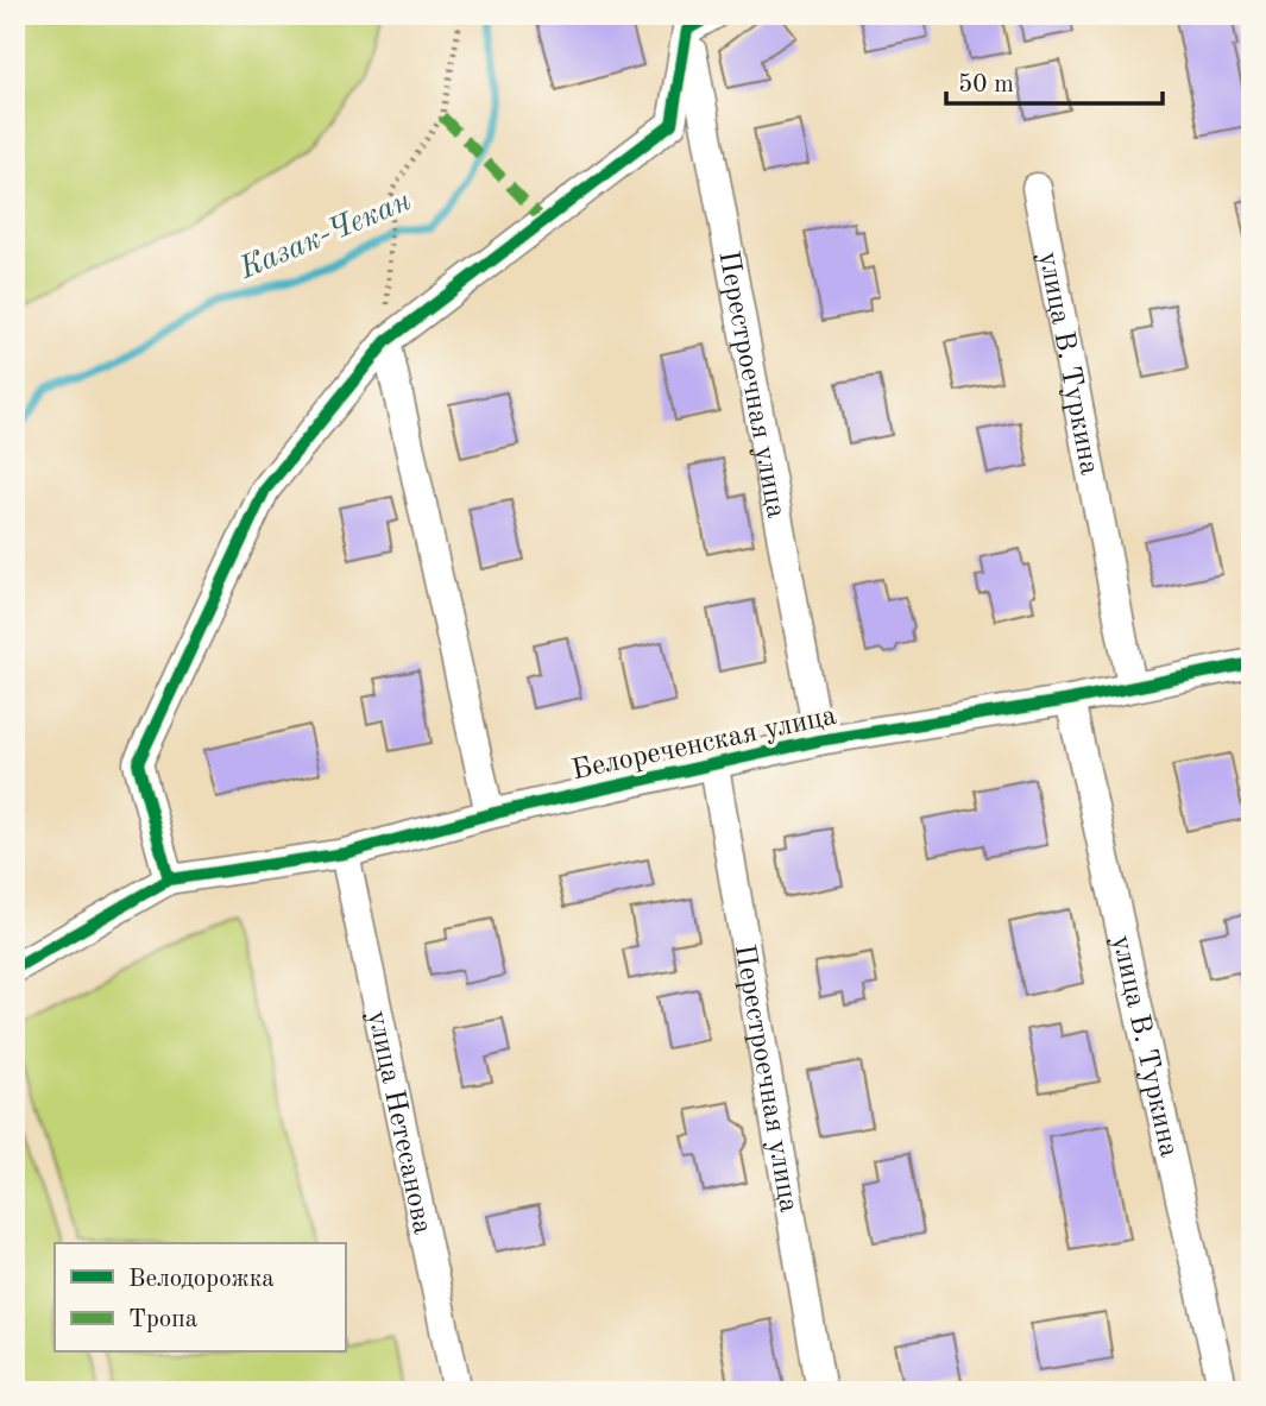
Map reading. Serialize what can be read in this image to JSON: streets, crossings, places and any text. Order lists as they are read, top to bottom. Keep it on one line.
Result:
{"streets":{"street":["улица В. Туркина","Перестроечная улица","Белореченская улица","улица Нетесанова"]},"crossings":[["улица В. Туркина","Белореченская улица"],["Перестроечная улица","Белореченская улица"],["Белореченская улица","улица Нетесанова"]],"water":["Казак-Чекан"],"legend":["Велодорожка","Тропа"],"scale_bar":"50 m"}
